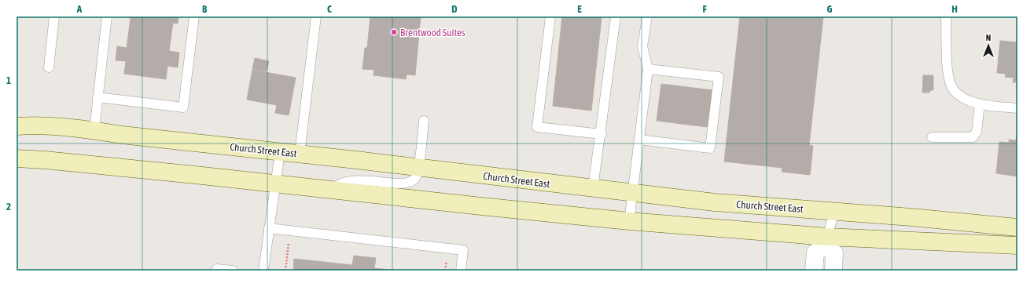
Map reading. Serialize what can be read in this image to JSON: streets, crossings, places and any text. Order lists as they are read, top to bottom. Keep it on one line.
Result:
{"streets":{"main road":["Church Street East"]},"places":["Brentwood Suites"],"north":"top","grid":{"columns":["A","B","C","D","E","F","G","H"],"rows":["1","2"]}}
